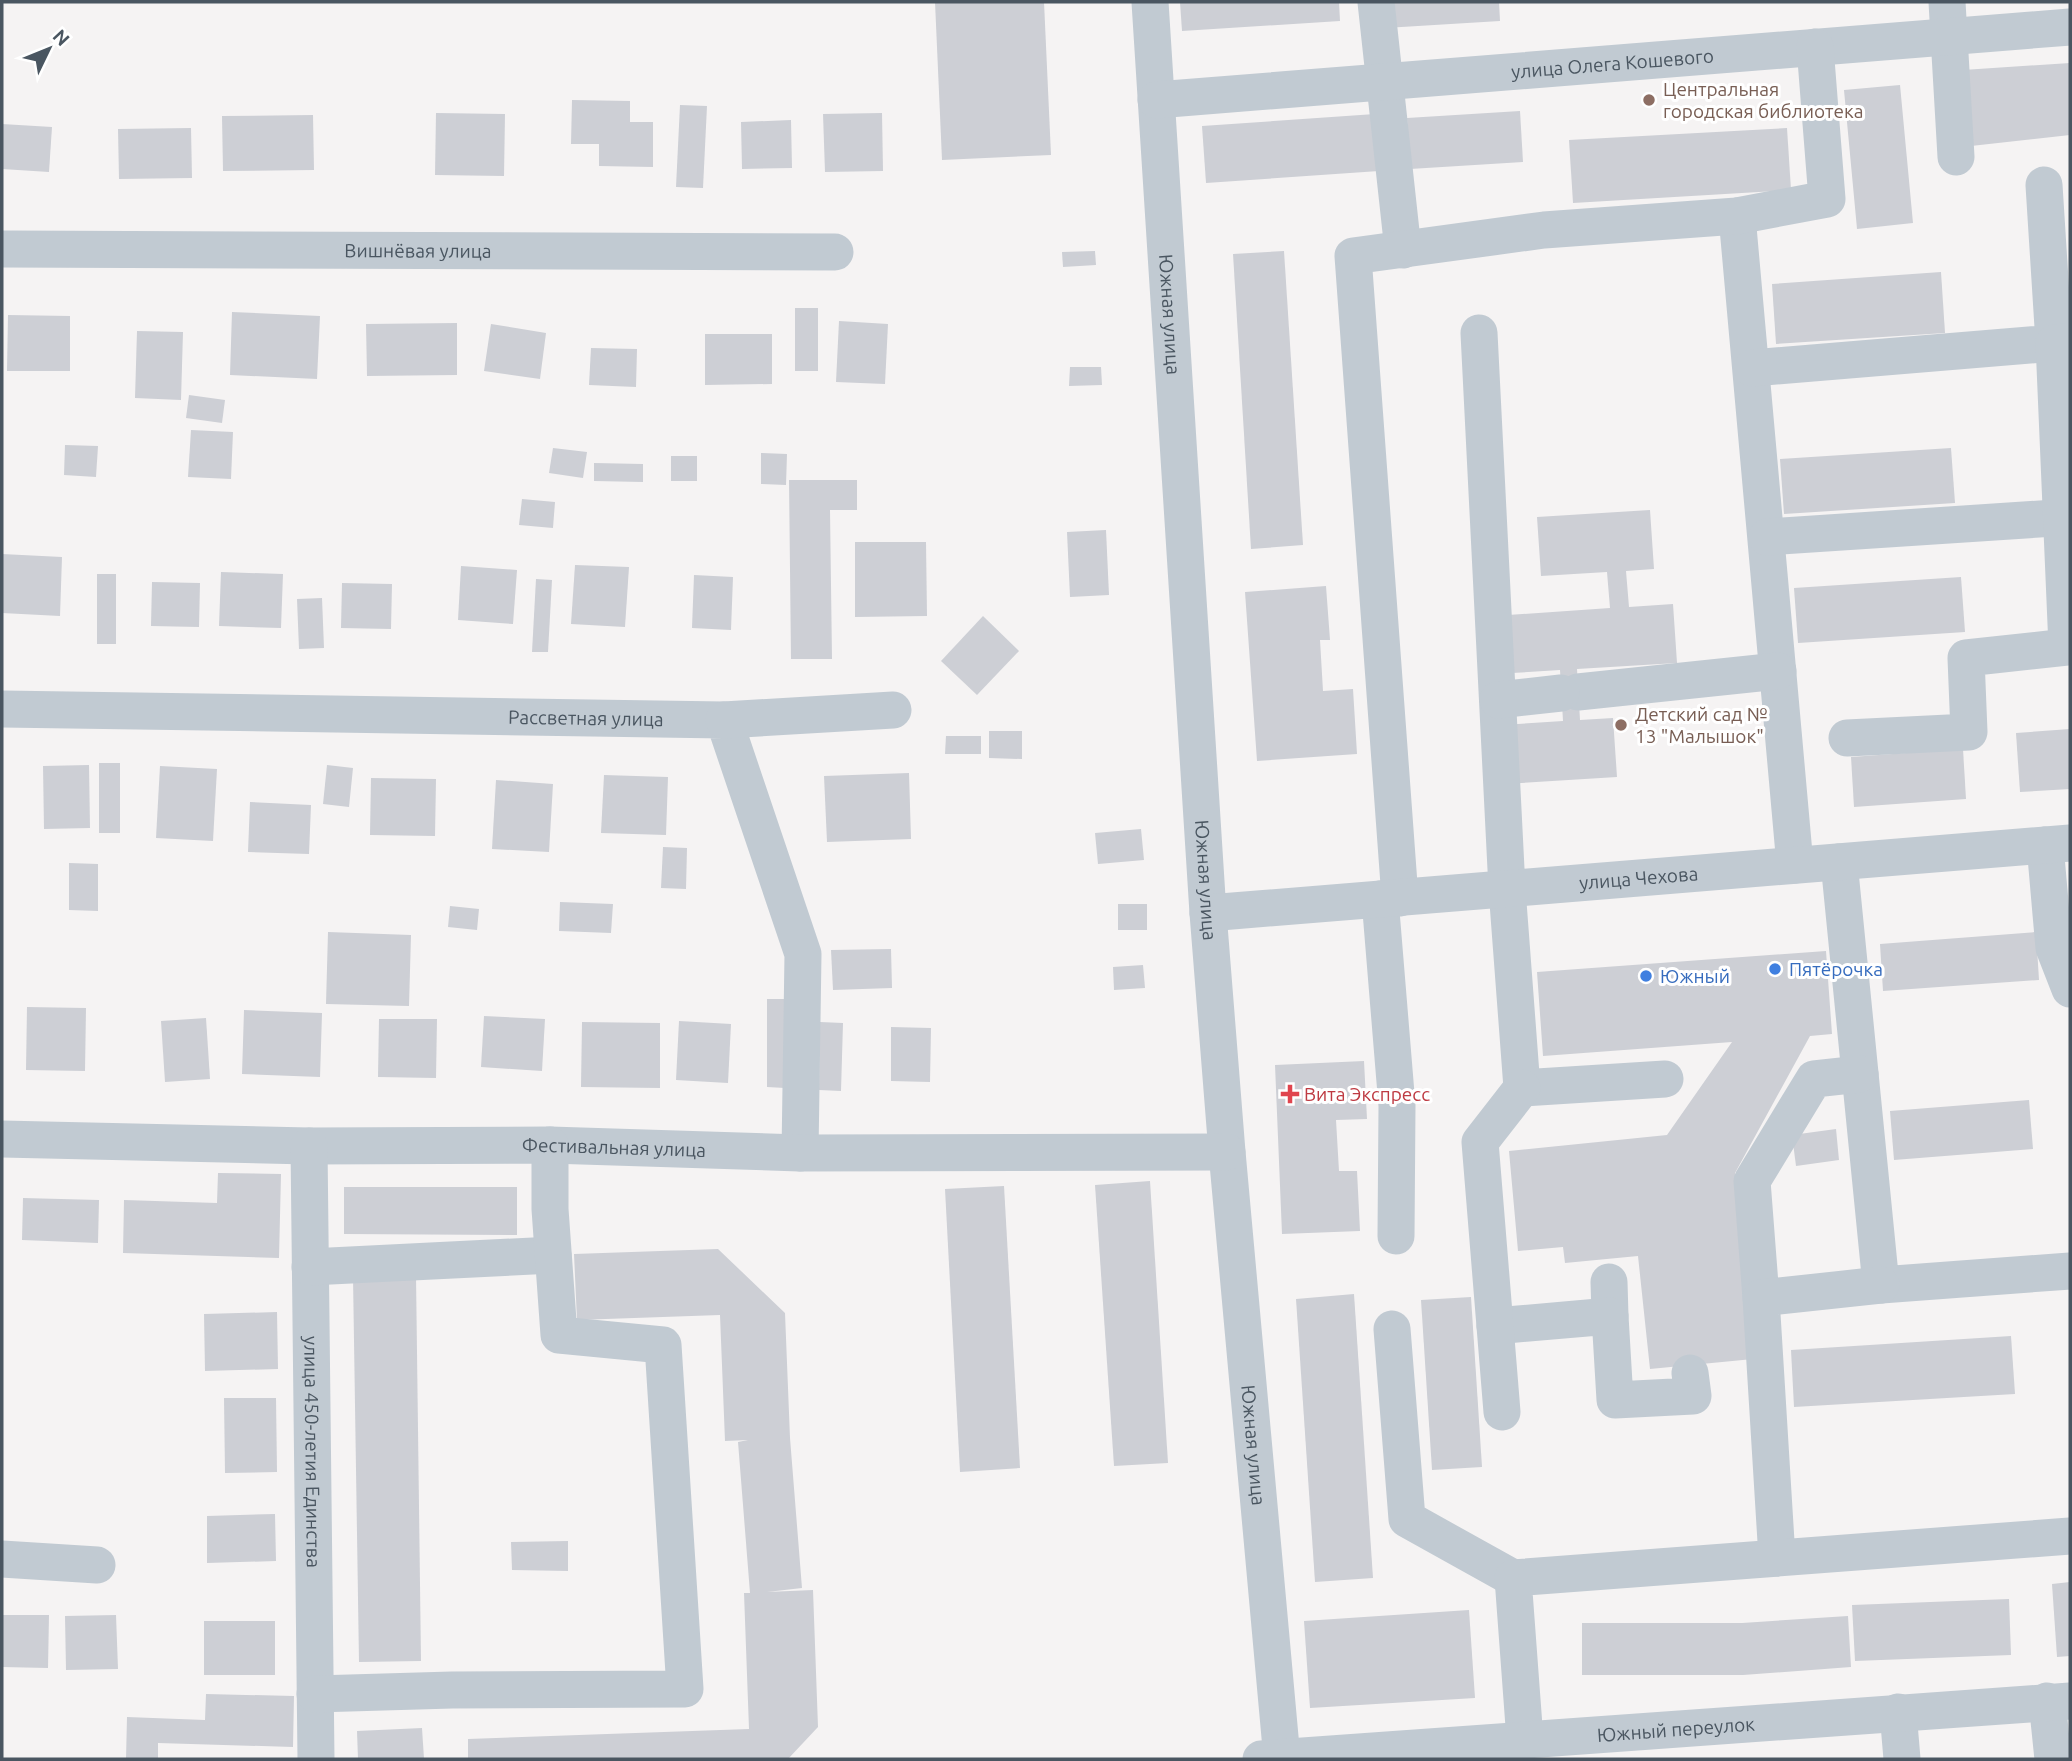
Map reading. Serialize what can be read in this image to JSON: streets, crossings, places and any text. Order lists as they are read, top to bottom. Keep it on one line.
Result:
{"streets":{"street":["улица Олега Кошевого","Вишнёвая улица","Южная улица","Рассветная улица","улица Чехова","Фестивальная улица","улица 450-летия Единства","Южный переулок"]},"crossings":[["улица Олега Кошевого","Южная улица"],["Южная улица","улица Чехова"],["Южная улица","Фестивальная улица"],["Южная улица","Южный переулок"],["Фестивальная улица","улица 450-летия Единства"]],"places":{"other":["Центральная городская библиотека","Детский сад № 13 \"Малышок\"","Пятёрочка","Южный"],"health":["Вита Экспресс"]},"north":"top right"}
